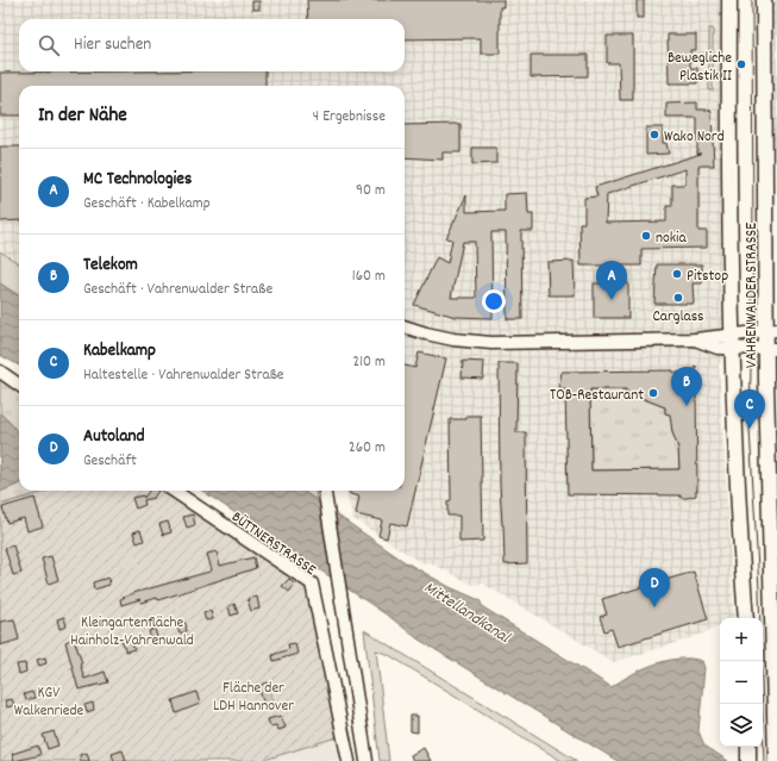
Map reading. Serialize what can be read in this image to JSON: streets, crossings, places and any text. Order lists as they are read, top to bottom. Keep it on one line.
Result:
{"streets":{"main road":["VAHRENWALDER STRASSE"],"street":["BÜTTNERSTRASSE"]},"water":["Mittellandkanal"],"parks":["Kleingartenfläche Hainholz-Vahrenwald","Fläche der LDH Hannover","KGV Walkenriede"],"places":["Bewegliche Plastik II","Wako Nord","nokia","Pitstop","Carglass","TOB-Restaurant"],"page":{"search":"Hier suchen","heading":["In der Nähe","4 Ergebnisse"],"list":[{"mark":"A","name":"MC Technologies","note":"Geschäft · Kabelkamp","value":"90 m"},{"mark":"B","name":"Telekom","note":"Geschäft · Vahrenwalder Straße","value":"160 m"},{"mark":"C","name":"Kabelkamp","note":"Haltestelle · Vahrenwalder Straße","value":"210 m"},{"mark":"D","name":"Autoland","note":"Geschäft","value":"260 m"}],"pins":["A","B","C","D"],"map_buttons":["+","−"]}}
